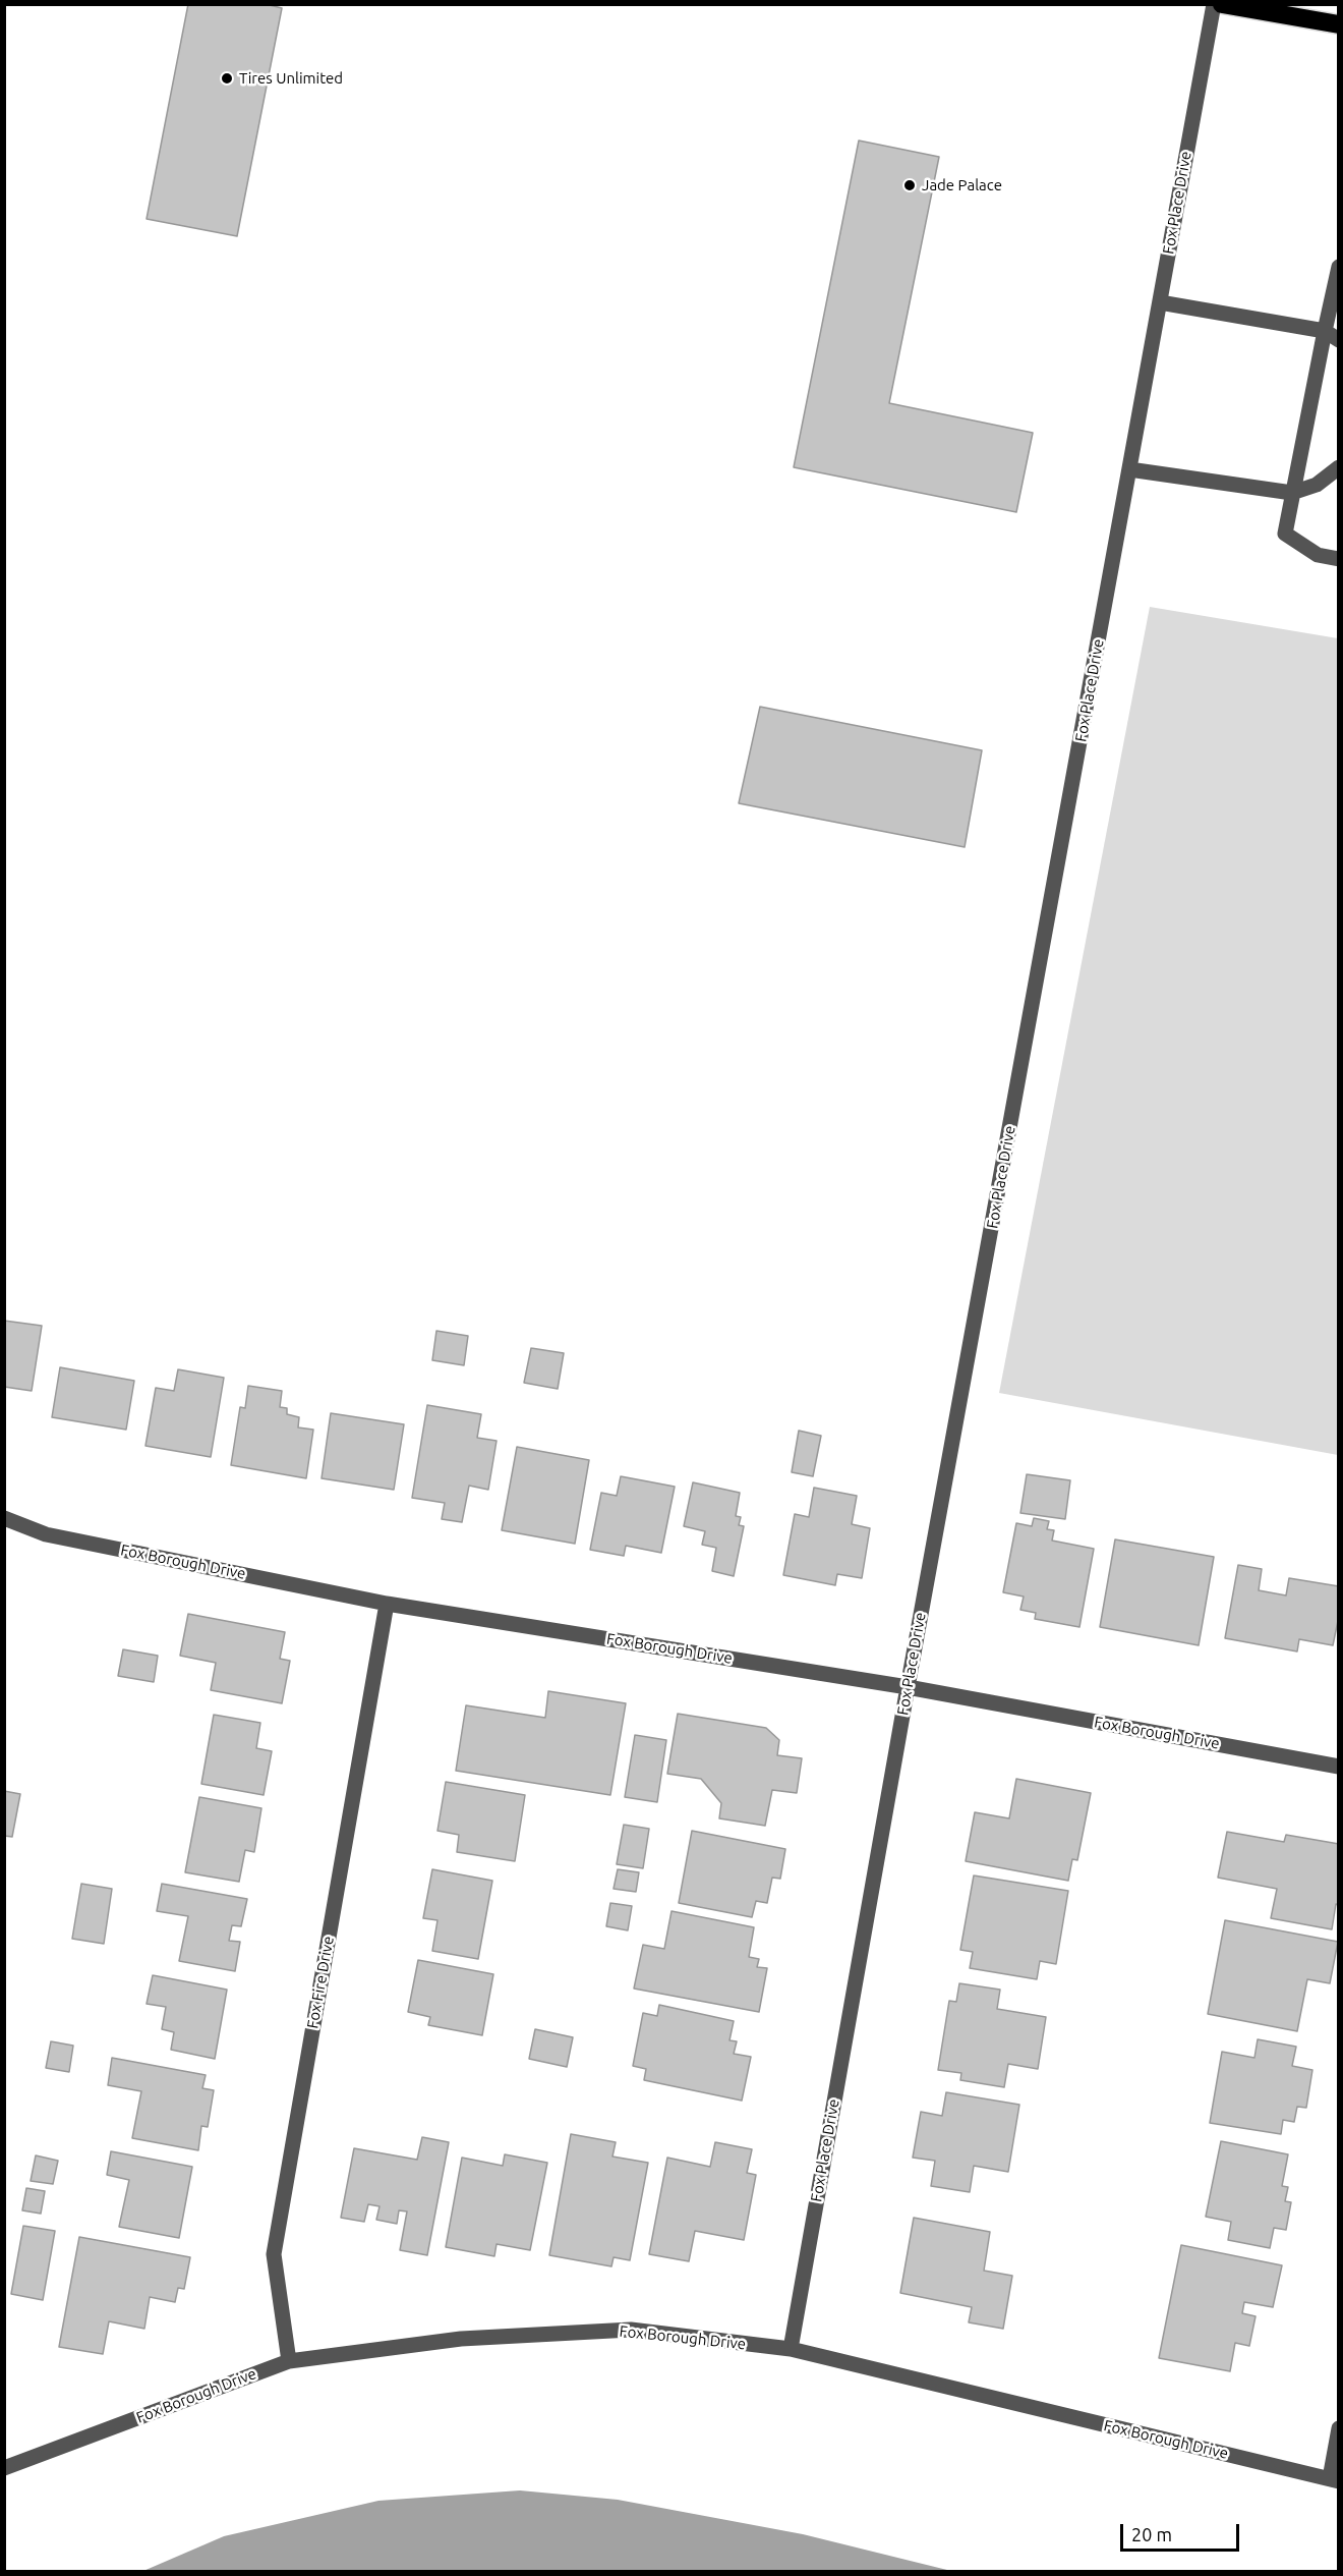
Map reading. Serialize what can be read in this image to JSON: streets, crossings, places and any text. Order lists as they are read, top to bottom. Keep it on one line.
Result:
{"streets":{"street":["Fox Place Drive","Fox Borough Drive","Fox Fire Drive"]},"crossings":[["Fox Place Drive","Fox Borough Drive"],["Fox Borough Drive","Fox Fire Drive"]],"places":["Tires Unlimited","Jade Palace"],"scale_bar":"20 m"}
